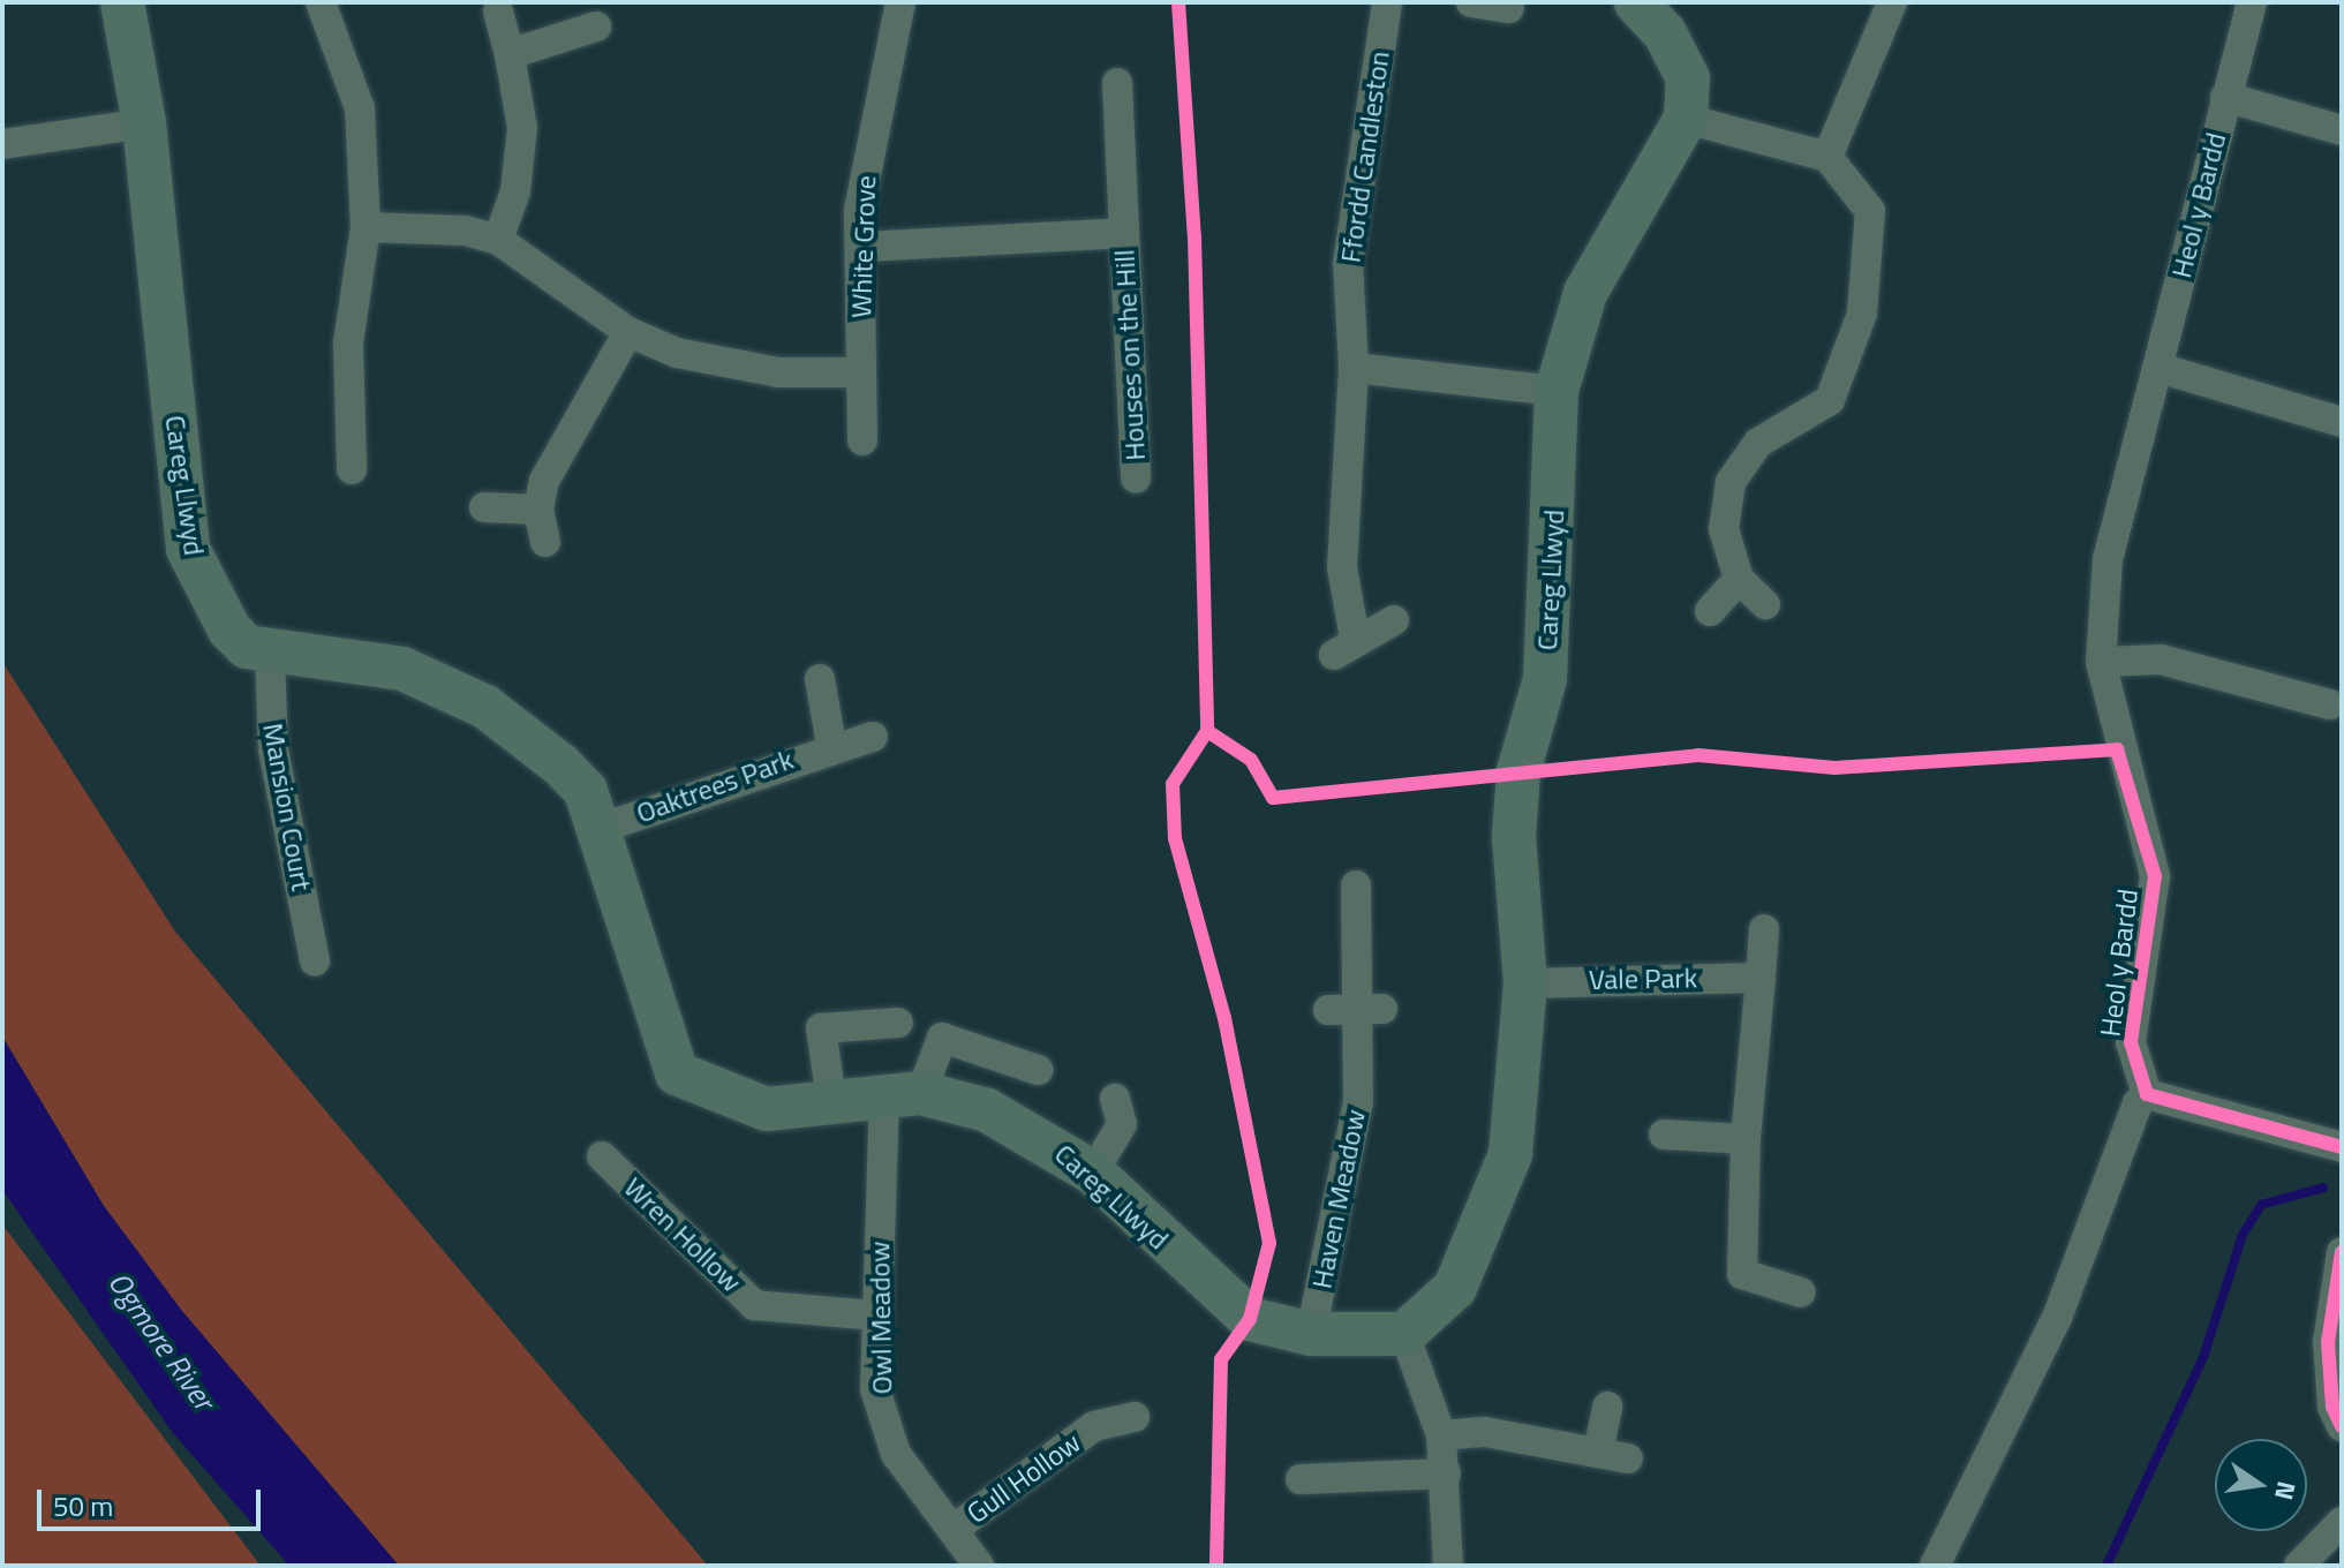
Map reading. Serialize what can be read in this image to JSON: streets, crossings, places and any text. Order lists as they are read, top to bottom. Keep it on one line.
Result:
{"streets":{"street":["Ffordd Candleston","Heol y Bardd","White Grove","Houses on the Hill","Careg Llwyd","Oaktrees Park","Mansion Court","Vale Park","Haven Meadow","Wren Hollow","Owl Meadow","Gull Hollow"]},"crossings":[["White Grove","Houses on the Hill"],["Careg Llwyd","Oaktrees Park"],["Careg Llwyd","Mansion Court"],["Careg Llwyd","Vale Park"],["Careg Llwyd","Haven Meadow"],["Careg Llwyd","Owl Meadow"],["Wren Hollow","Owl Meadow"],["Owl Meadow","Gull Hollow"]],"water":["Ogmore River"],"scale_bar":"50 m","north":"right"}
